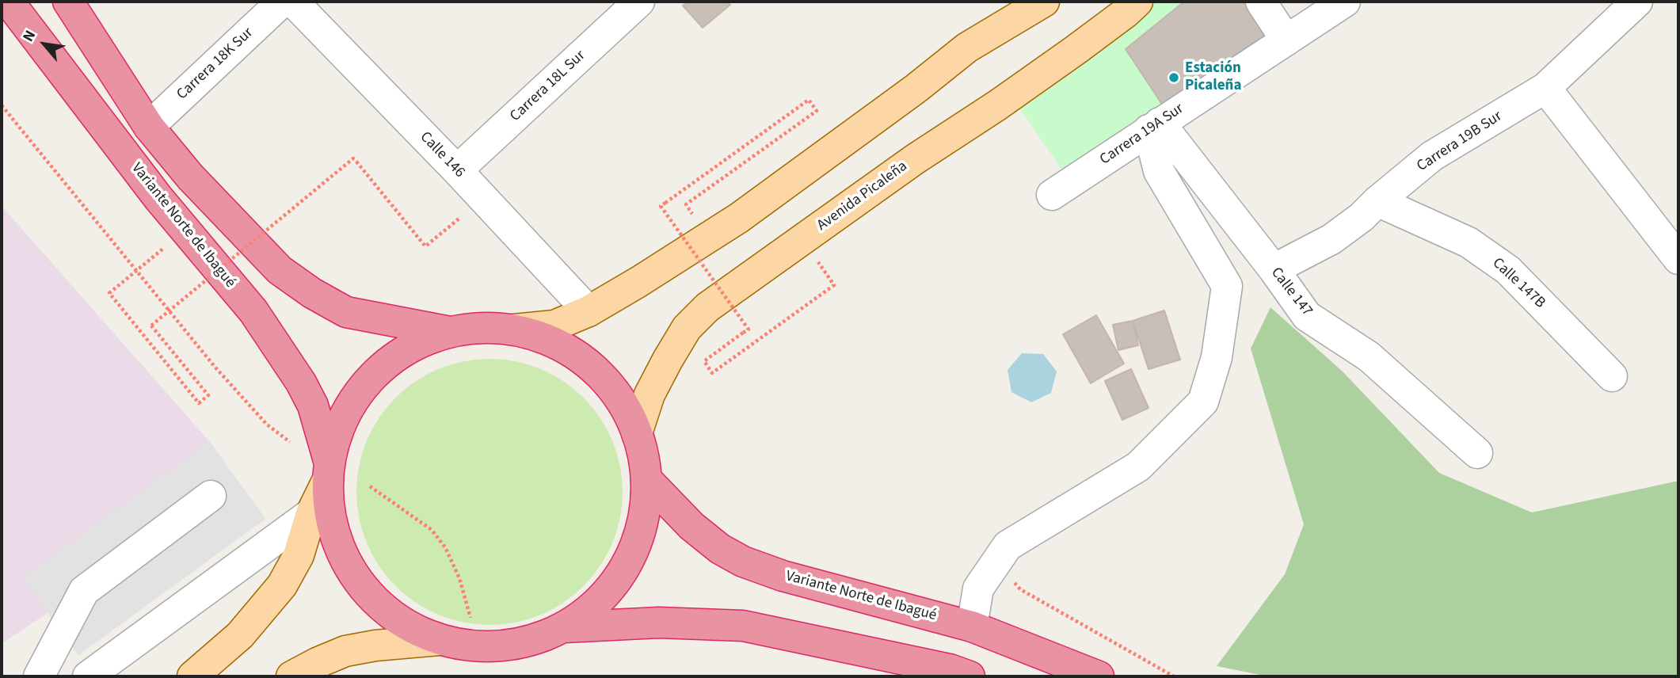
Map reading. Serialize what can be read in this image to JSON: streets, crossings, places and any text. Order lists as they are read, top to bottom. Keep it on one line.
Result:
{"streets":{"highway":["Variante Norte de Ibagué"],"main road":["Avenida Picaleña"],"street":["Carrera 18K Sur","Carrera 18L Sur","Carrera 19A Sur","Carrera 19B Sur","Calle 146","Calle 147B","Calle 147"]},"crossings":[["Carrera 18L Sur","Calle 146"],["Carrera 19A Sur","Calle 147"],["Carrera 19B Sur","Calle 147B"],["Carrera 19B Sur","Calle 147"]],"places":["Estación Picaleña"],"north":"top left"}
